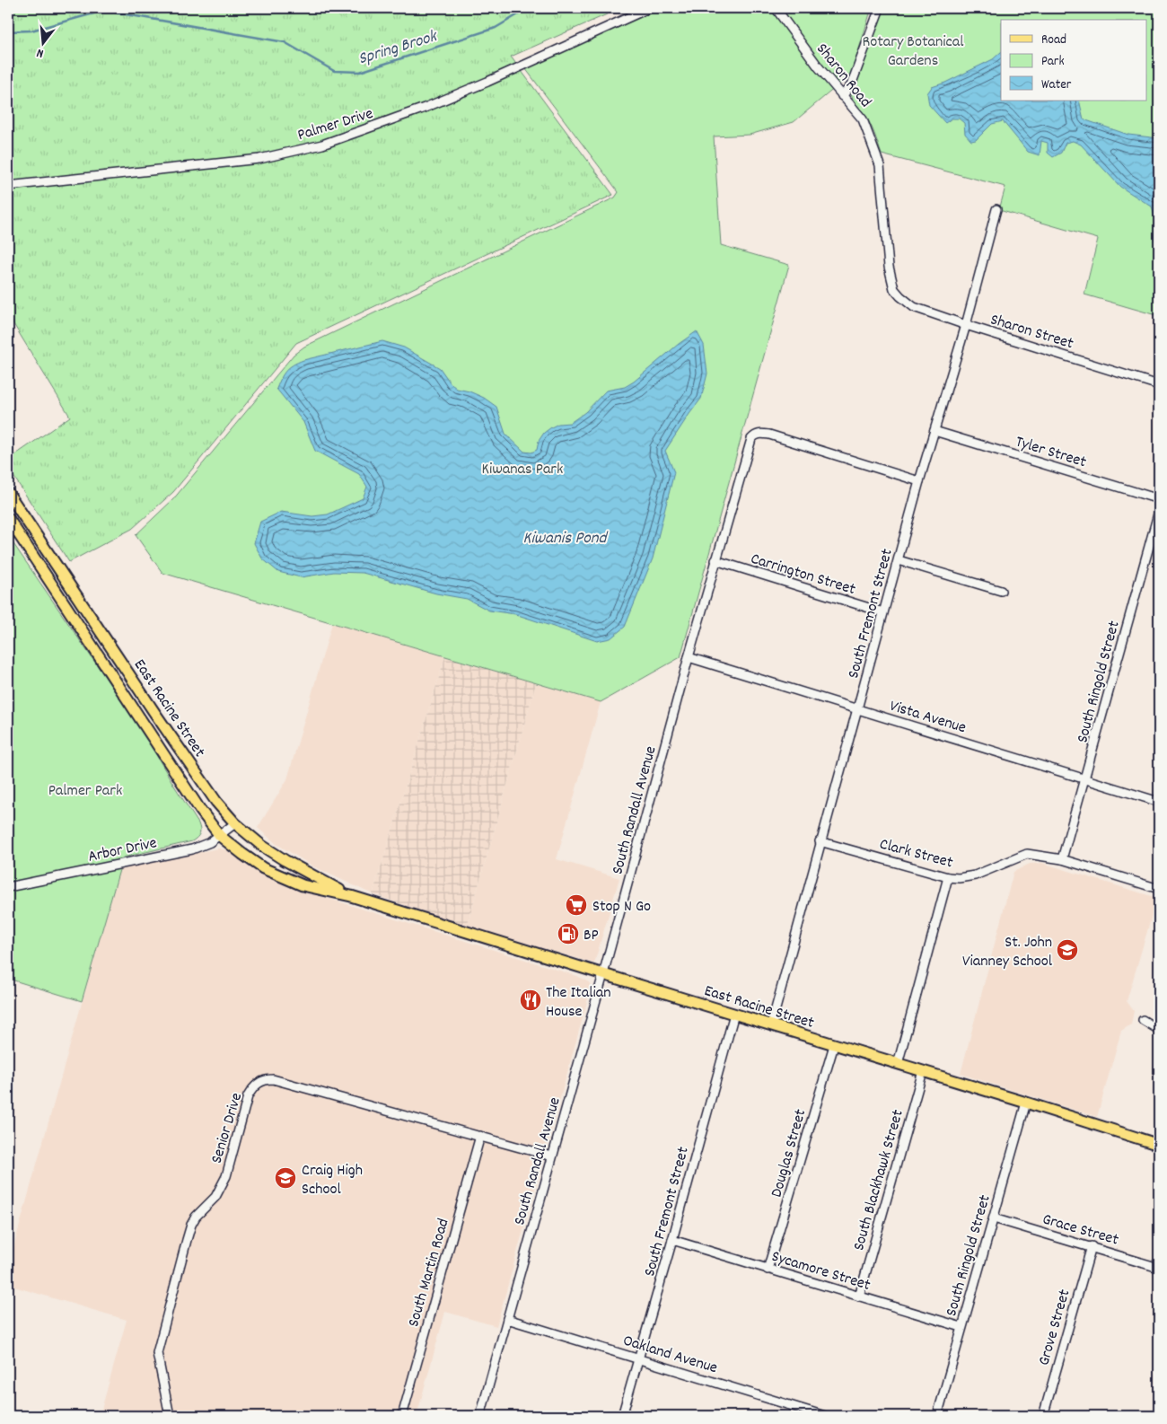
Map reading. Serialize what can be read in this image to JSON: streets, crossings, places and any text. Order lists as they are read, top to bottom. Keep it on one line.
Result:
{"streets":{"main road":["East Racine Street"],"street":["Sharon Road","Palmer Drive","Sharon Street","Tyler Street","Carrington Street","South Fremont Street","South Ringold Street","Vista Avenue","South Randall Avenue","Arbor Drive","Clark Street","Senior Drive","Douglas Street","South Blackhawk Street","Grace Street","Sycamore Street","South Martin Road","Grove Street","Oakland Avenue"]},"crossings":[["Sharon Road","Sharon Street"],["Sharon Street","South Fremont Street"],["Tyler Street","South Fremont Street"],["Carrington Street","South Fremont Street"],["Carrington Street","South Randall Avenue"],["South Fremont Street","East Racine Street"],["South Fremont Street","Vista Avenue"],["South Fremont Street","South Randall Avenue"],["South Fremont Street","Clark Street"],["South Fremont Street","Sycamore Street"],["South Fremont Street","Oakland Avenue"],["South Ringold Street","East Racine Street"],["South Ringold Street","Vista Avenue"],["South Ringold Street","Clark Street"],["South Ringold Street","Grace Street"],["South Ringold Street","Sycamore Street"],["East Racine Street","South Randall Avenue"],["East Racine Street","Arbor Drive"],["East Racine Street","Douglas Street"],["East Racine Street","South Blackhawk Street"],["Vista Avenue","South Randall Avenue"],["South Randall Avenue","Senior Drive"],["South Randall Avenue","Oakland Avenue"],["Senior Drive","South Martin Road"],["Douglas Street","Sycamore Street"],["South Blackhawk Street","Sycamore Street"],["Grace Street","Grove Street"]],"water":["Spring Brook","Kiwanis Pond"],"parks":["Rotary Botanical Gardens","Kiwanas Park","Palmer Park"],"places":{"supermarket":["Stop N Go"],"fuel station":["BP"],"school or university":["St. John Vianney School","Craig High School"],"restaurant":["The Italian House"]},"legend":["Road","Park","Water"],"north":"bottom"}
